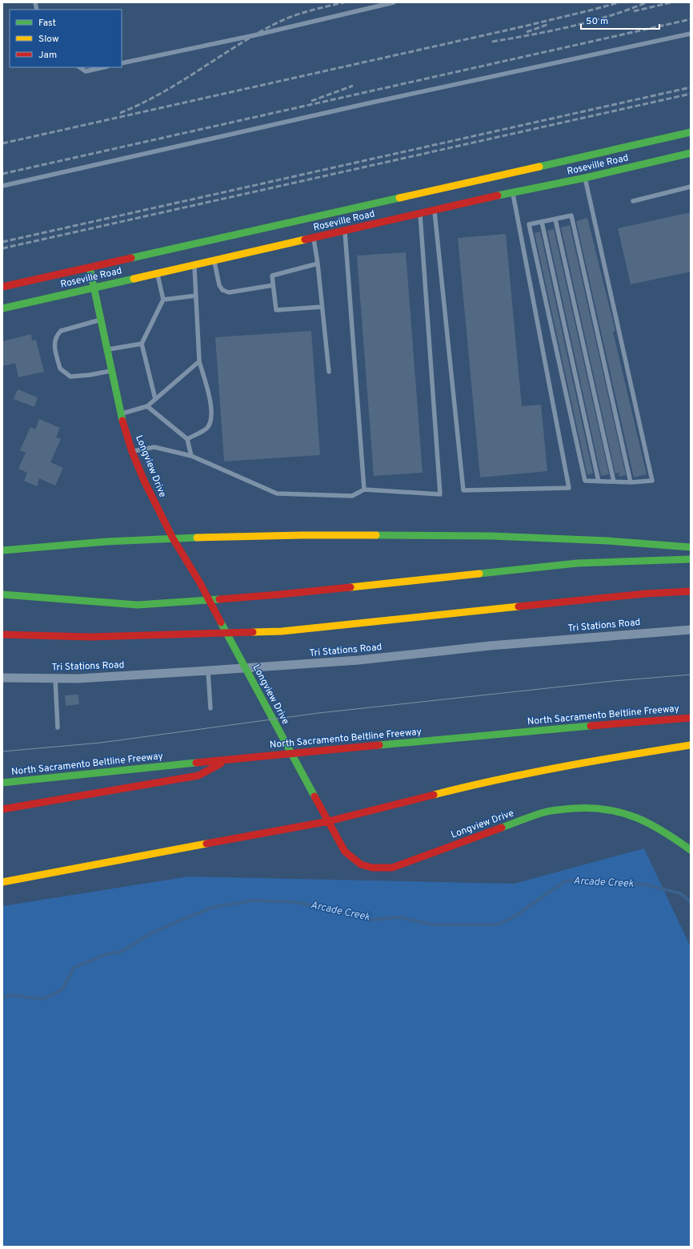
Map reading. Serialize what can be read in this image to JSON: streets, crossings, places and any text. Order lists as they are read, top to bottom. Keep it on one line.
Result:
{"streets":{"main road":["Roseville Road","Longview Drive","North Sacramento Beltline Freeway"],"street":["Tri Stations Road"]},"crossings":[["Roseville Road","Longview Drive"]],"water":["Arcade Creek"],"legend":["Fast","Slow","Jam"],"scale_bar":"50 m"}
